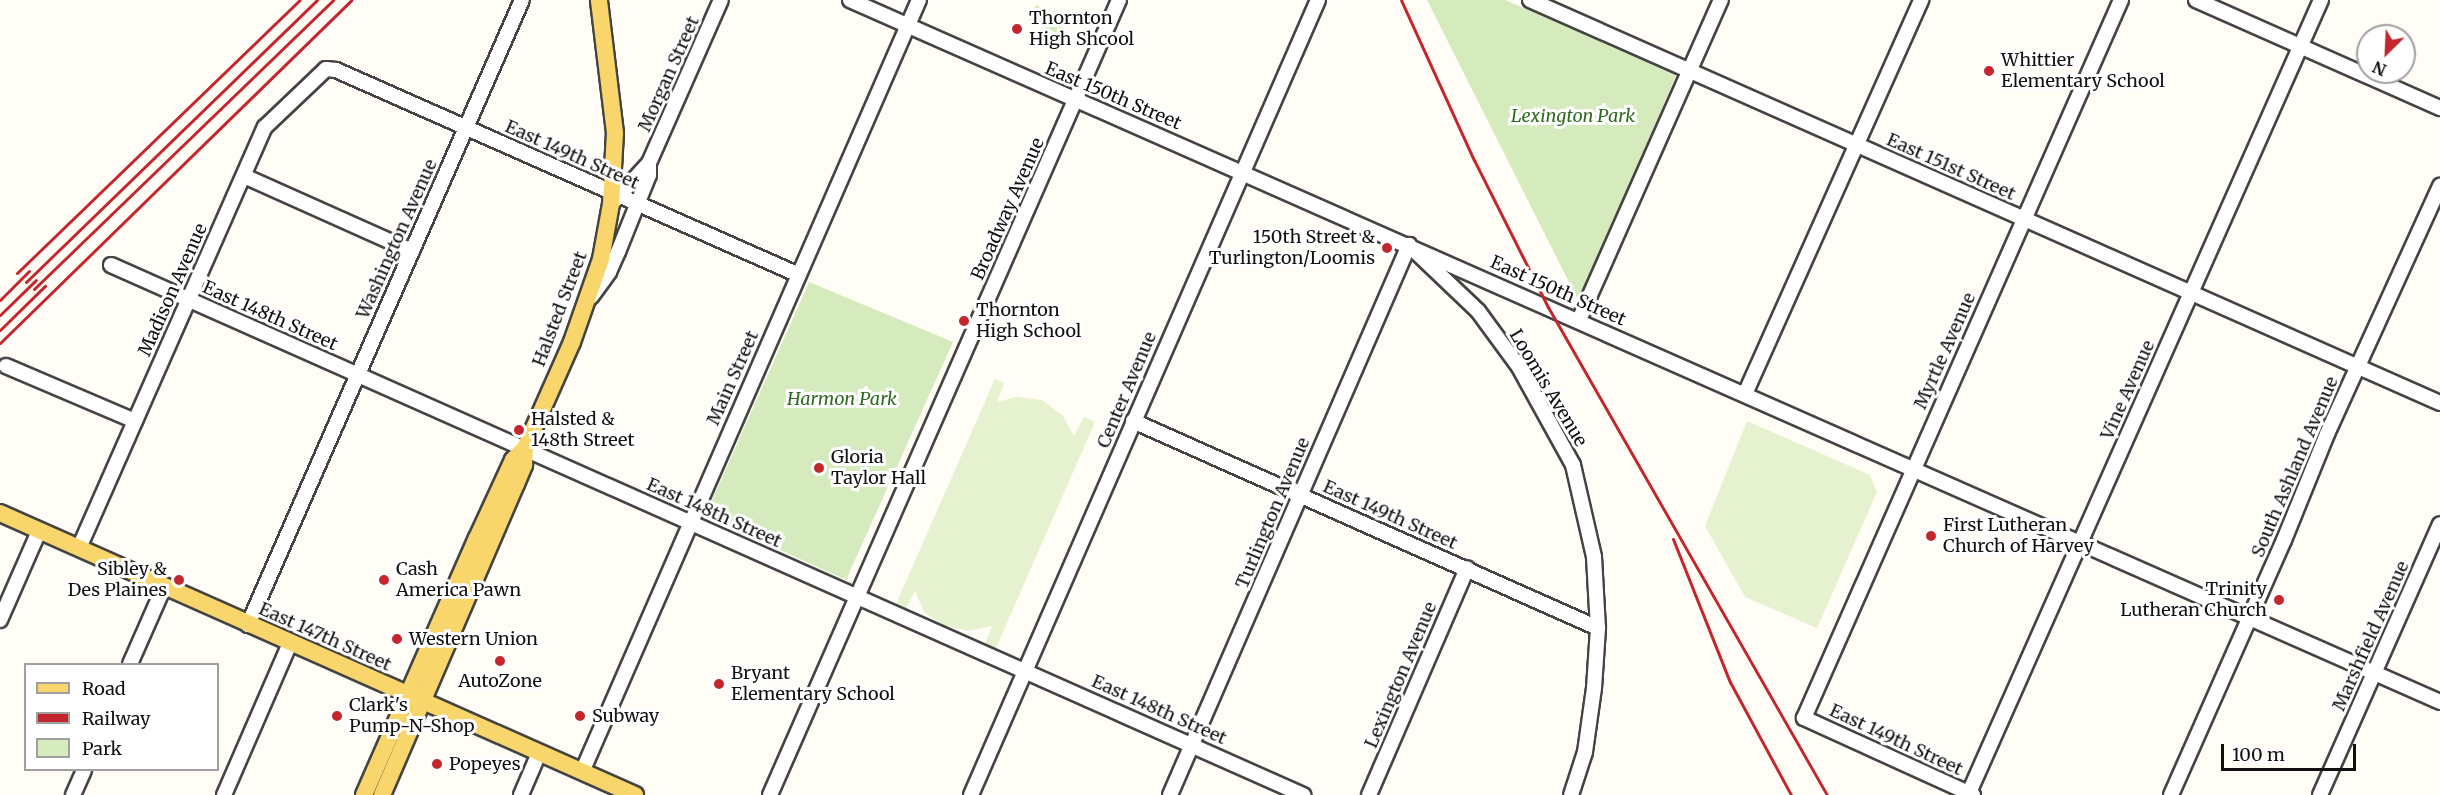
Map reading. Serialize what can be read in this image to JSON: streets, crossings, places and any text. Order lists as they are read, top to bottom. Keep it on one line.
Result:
{"streets":{"main road":["Halsted Street","East 147th Street"],"street":["Morgan Street","East 150th Street","East 149th Street","East 151st Street","Broadway Avenue","Washington Avenue","Madison Avenue","East 148th Street","Myrtle Avenue","Main Street","Loomis Avenue","Center Avenue","Vine Avenue","South Ashland Avenue","Turlington Avenue","Marshfield Avenue","Lexington Avenue"]},"crossings":[["Morgan Street","East 149th Street"],["Morgan Street","Halsted Street"],["East 150th Street","Broadway Avenue"],["East 150th Street","Myrtle Avenue"],["East 150th Street","Main Street"],["East 150th Street","Loomis Avenue"],["East 150th Street","Center Avenue"],["East 150th Street","Vine Avenue"],["East 150th Street","South Ashland Avenue"],["East 150th Street","Turlington Avenue"],["East 150th Street","Marshfield Avenue"],["East 149th Street","Washington Avenue"],["East 149th Street","Madison Avenue"],["East 149th Street","Halsted Street"],["East 149th Street","Myrtle Avenue"],["East 149th Street","Main Street"],["East 149th Street","Loomis Avenue"],["East 149th Street","Center Avenue"],["East 149th Street","Vine Avenue"],["East 149th Street","Turlington Avenue"],["East 149th Street","Lexington Avenue"],["East 151st Street","Myrtle Avenue"],["East 151st Street","Vine Avenue"],["East 151st Street","South Ashland Avenue"],["Broadway Avenue","East 148th Street"],["Washington Avenue","East 148th Street"],["Washington Avenue","East 147th Street"],["Madison Avenue","East 148th Street"],["Madison Avenue","East 147th Street"],["Halsted Street","East 148th Street"],["Halsted Street","East 147th Street"],["East 148th Street","Main Street"],["East 148th Street","Center Avenue"],["East 148th Street","Turlington Avenue"],["Main Street","East 147th Street"],["Loomis Avenue","Turlington Avenue"]],"parks":["Lexington Park","Harmon Park"],"places":["Thornton High Shcool","Whittier Elementary School","150th Street & Turlington/Loomis","Thornton High School","Halsted & 148th Street","Gloria Taylor Hall","First Lutheran Church of Harvey","Sibley & Des Plaines","Cash America Pawn","Trinity Lutheran Church","Western Union","AutoZone","Bryant Elementary School","Clark's Pump-N-Shop","Subway","Popeyes"],"legend":["Road","Railway","Park"],"scale_bar":"100 m","north":"bottom left"}
